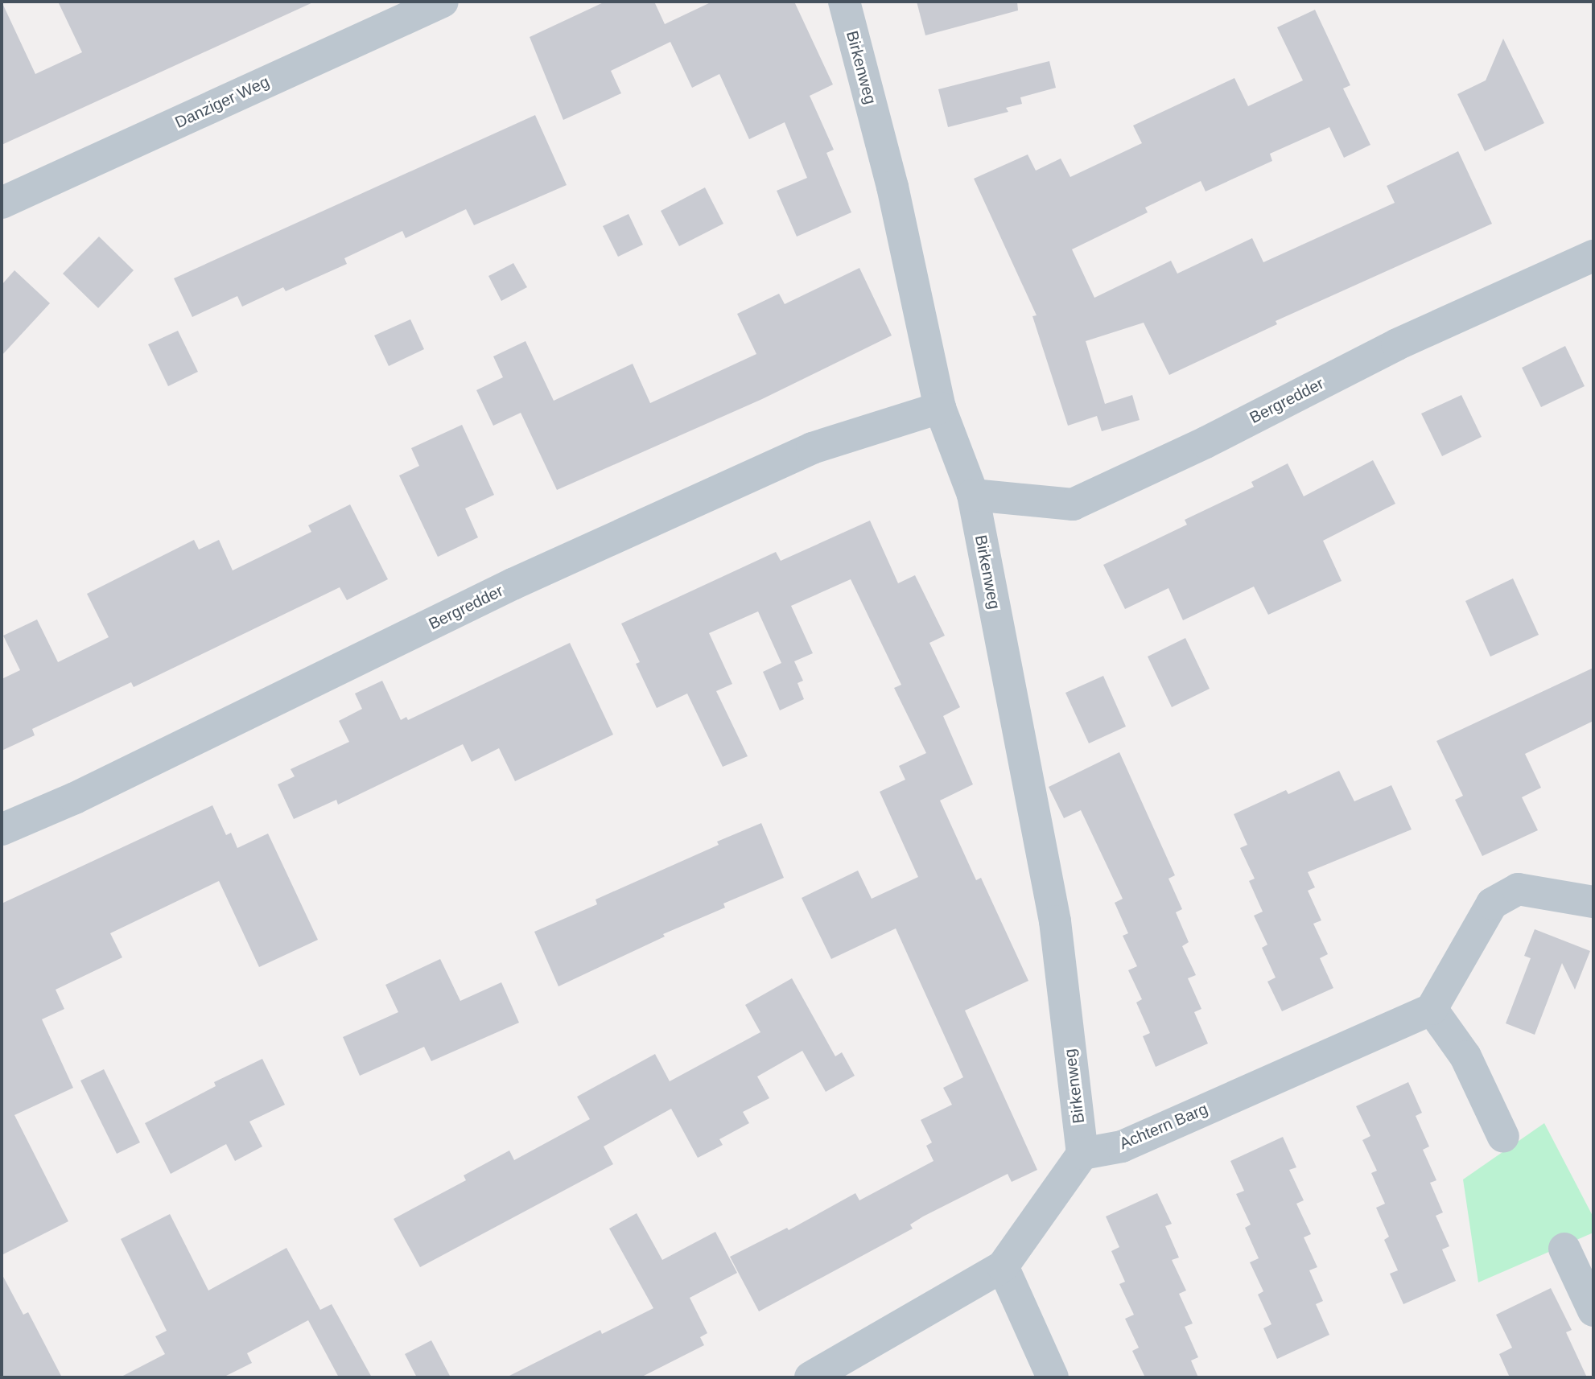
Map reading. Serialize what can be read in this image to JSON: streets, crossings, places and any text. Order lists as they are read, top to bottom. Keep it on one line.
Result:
{"streets":{"street":["Birkenweg","Danziger Weg","Bergredder","Achtern Barg"]},"crossings":[["Birkenweg","Bergredder"],["Birkenweg","Achtern Barg"]]}
